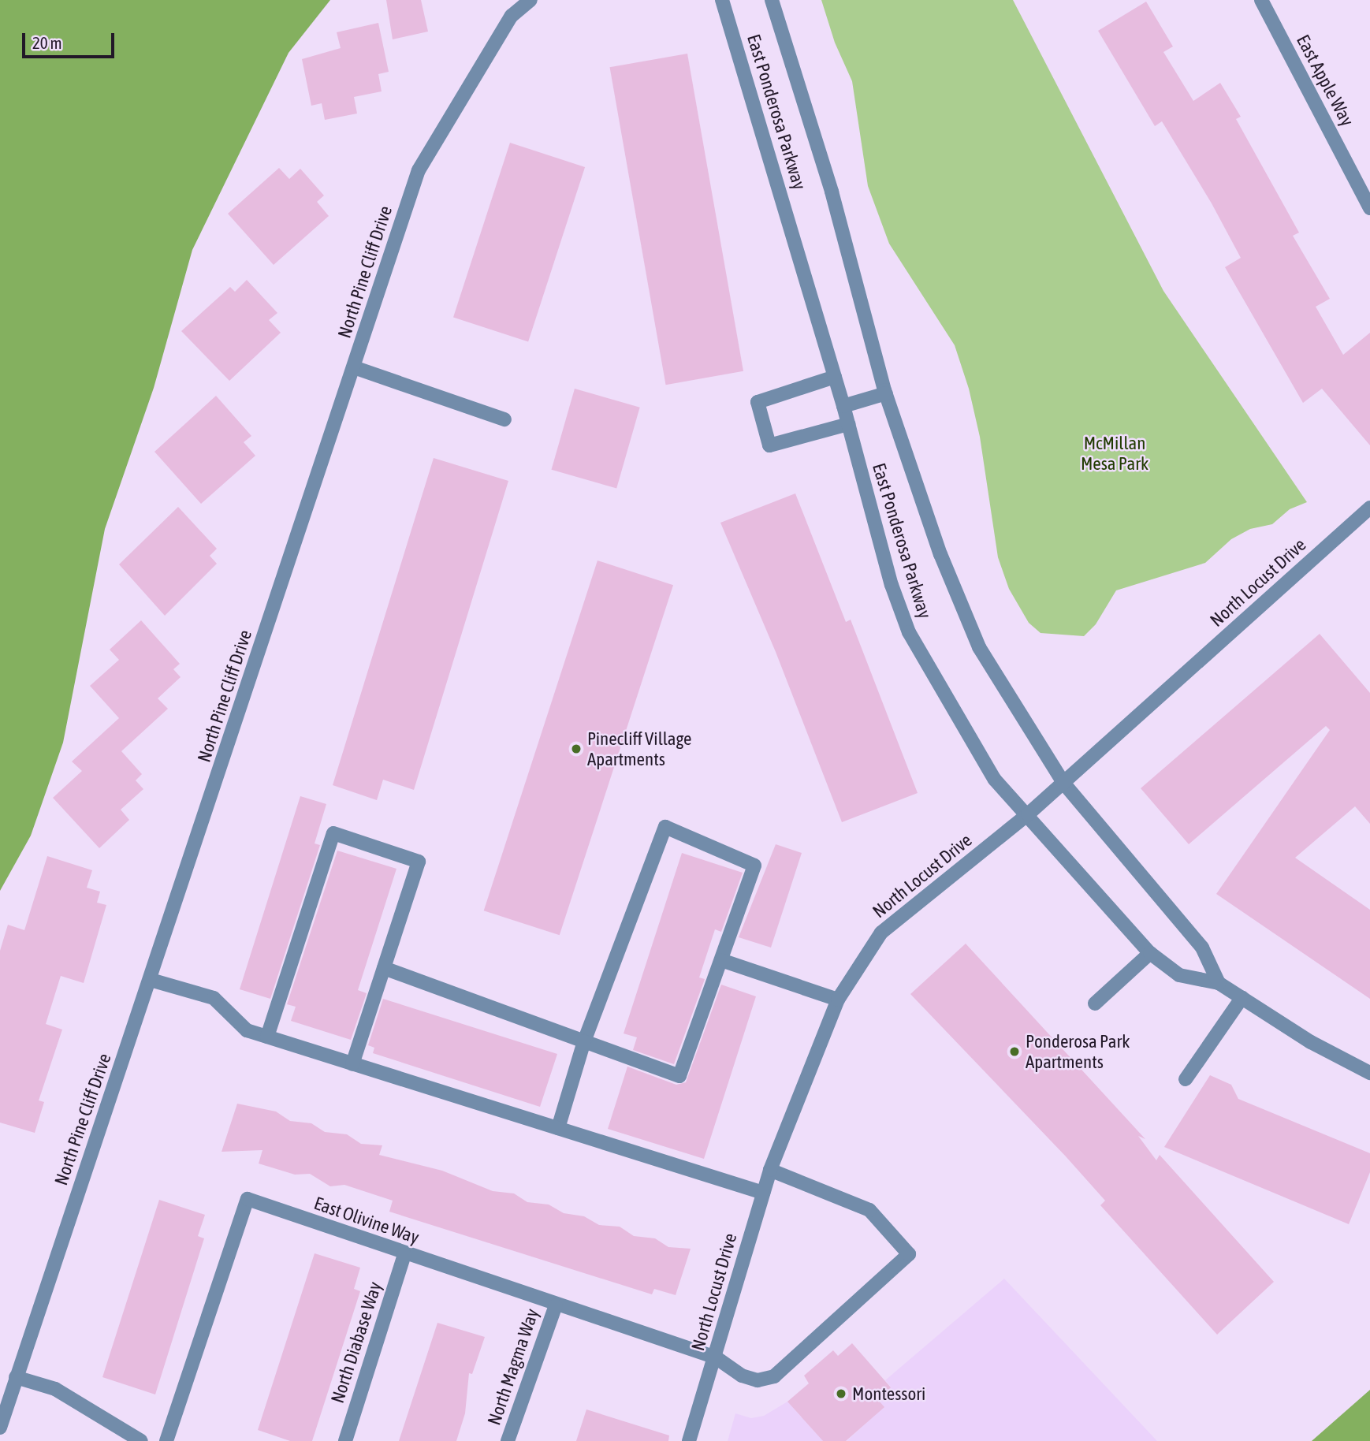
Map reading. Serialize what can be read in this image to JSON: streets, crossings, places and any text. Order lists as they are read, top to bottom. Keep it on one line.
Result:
{"streets":{"street":["East Apple Way","East Ponderosa Parkway","North Pine Cliff Drive","North Locust Drive","East Olivine Way","North Diabase Way","North Magma Way"]},"crossings":[["East Ponderosa Parkway","North Locust Drive"],["North Locust Drive","East Olivine Way"],["East Olivine Way","North Diabase Way"],["East Olivine Way","North Magma Way"]],"parks":["McMillan Mesa Park"],"places":["Pinecliff Village Apartments","Ponderosa Park Apartments","Montessori"],"scale_bar":"20 m"}
